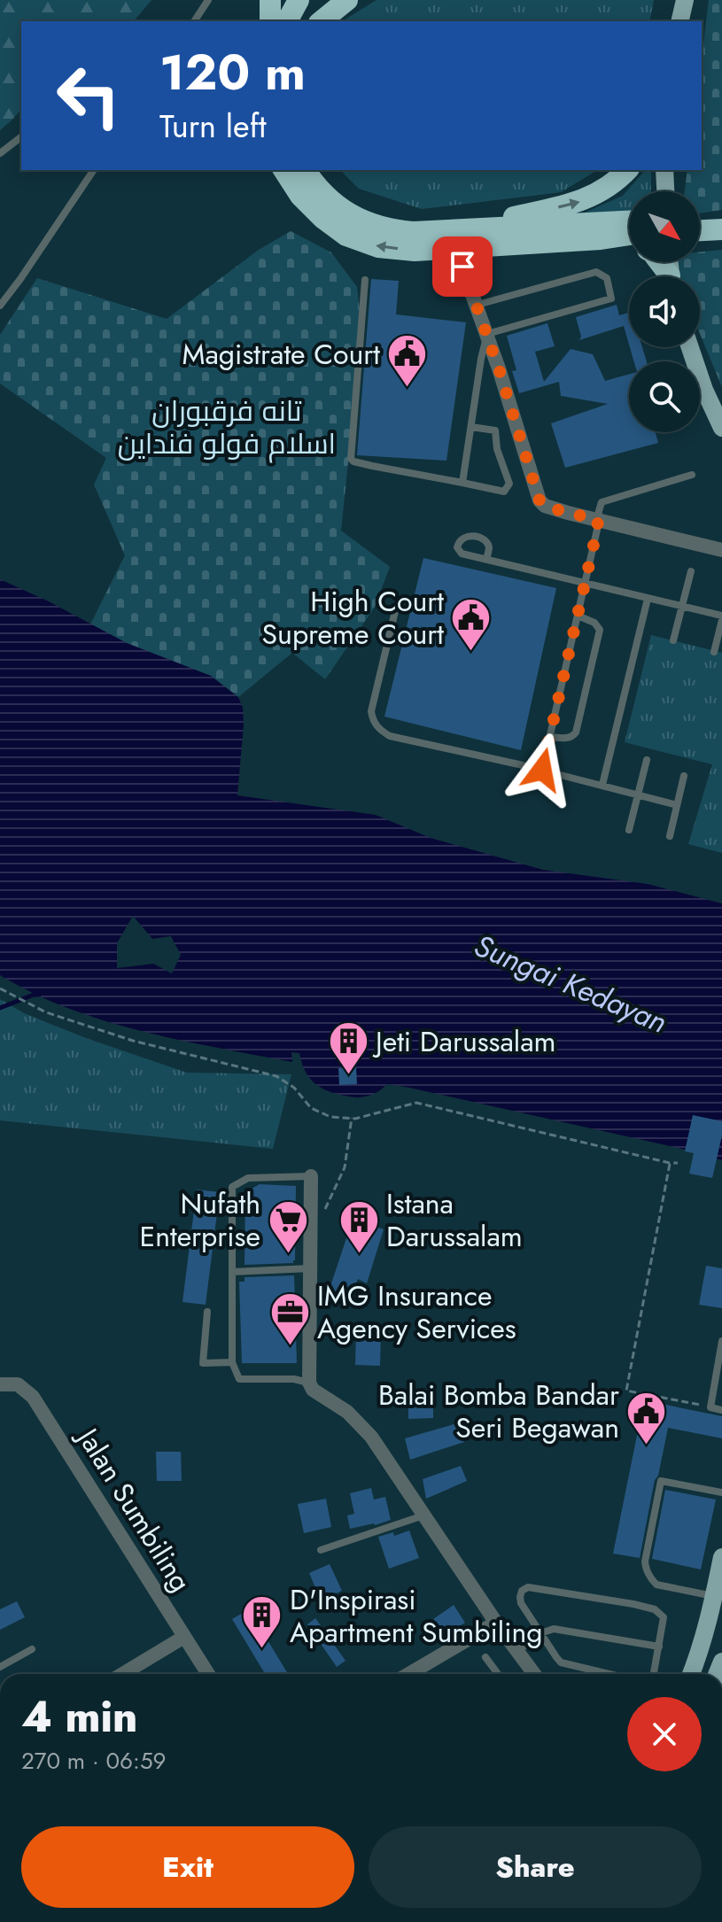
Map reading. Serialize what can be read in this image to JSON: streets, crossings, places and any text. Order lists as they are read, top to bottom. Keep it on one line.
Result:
{"streets":{"street":["Jalan Sumbiling"]},"water":["Sungai Kedayan"],"parks":["تانه فرقبوران اسلام فولو فنداين"],"places":{"public building":["Magistrate Court","High Court Supreme Court","Balai Bomba Bandar Seri Begawan"],"building":["Jeti Darussalam","Istana Darussalam","D'Inspirasi Apartment Sumbiling"],"supermarket":["Nufath Enterprise"],"office":["IMG Insurance Agency Services"]},"north":"bottom right","page":{"turn":["120 m","Turn left"],"heading":["4 min","270 m · 06:59"],"buttons":["Exit","Share"]}}
